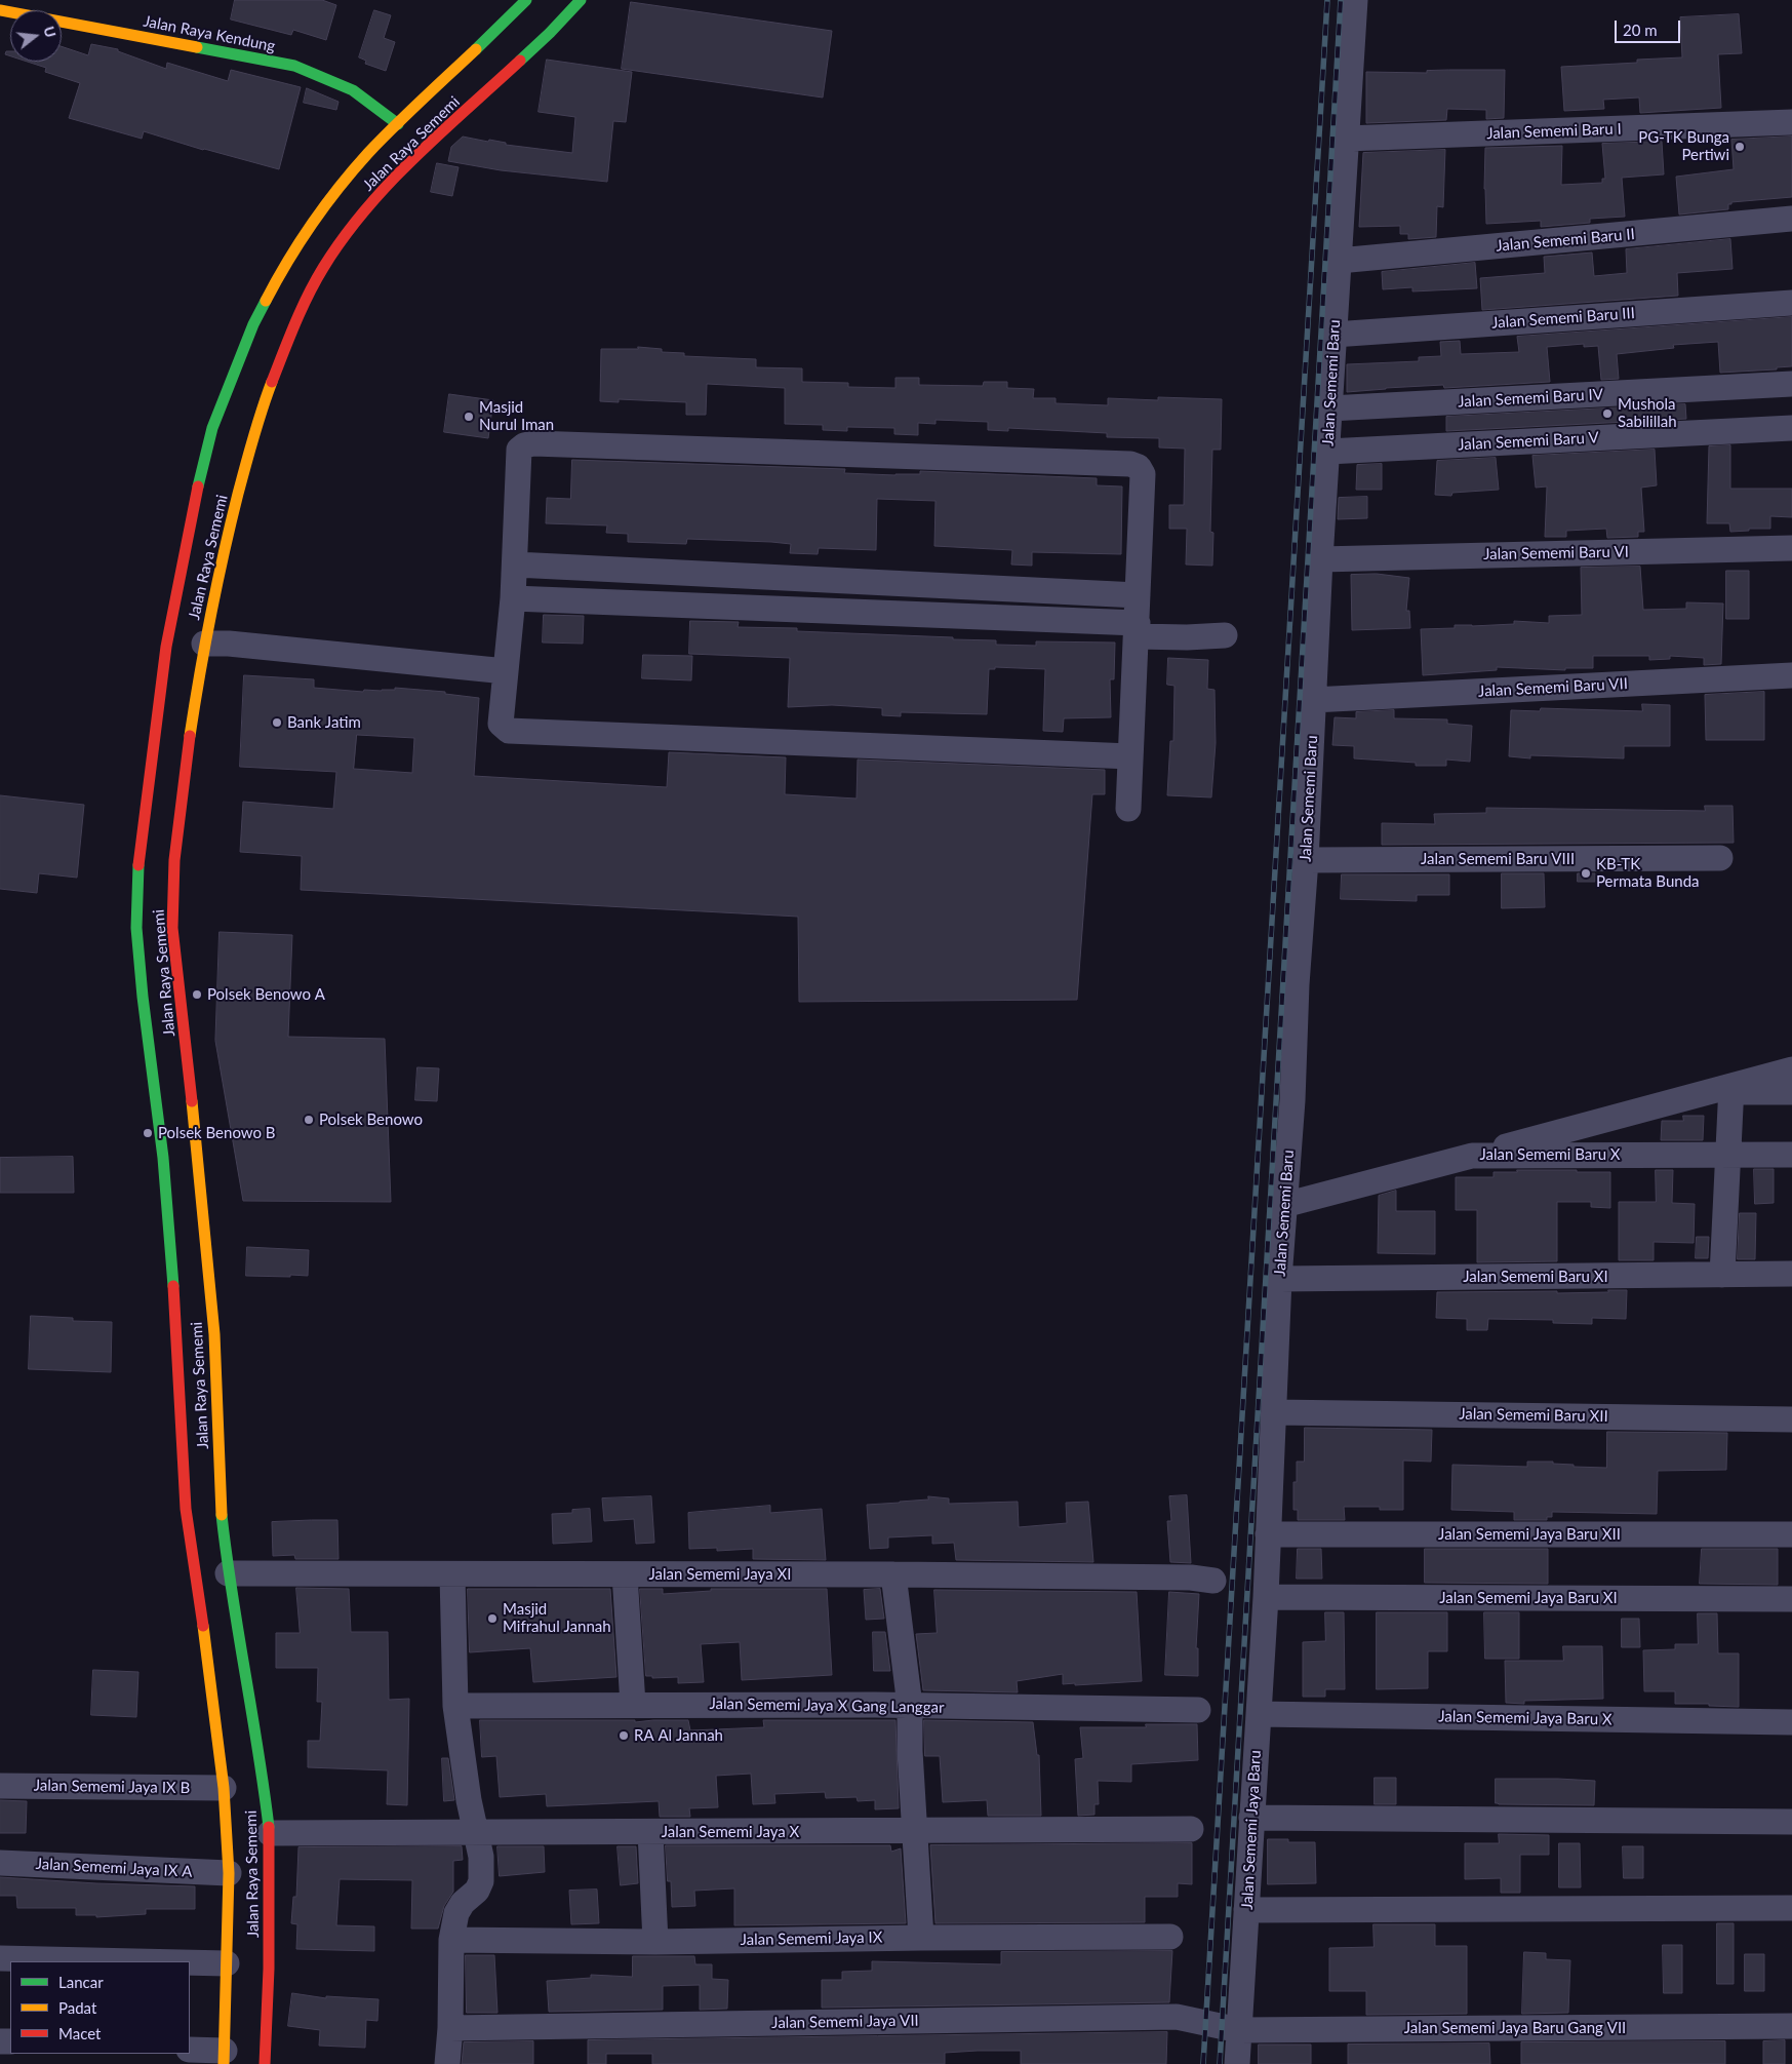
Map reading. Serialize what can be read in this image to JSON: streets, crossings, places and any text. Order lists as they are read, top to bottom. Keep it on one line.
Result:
{"streets":{"main road":["Jalan Raya Kendung","Jalan Raya Sememi"],"street":["Jalan Sememi Baru I","Jalan Sememi Baru II","Jalan Sememi Baru III","Jalan Sememi Baru","Jalan Sememi Baru IV","Jalan Sememi Baru V","Jalan Sememi Baru VI","Jalan Sememi Baru VII","Jalan Sememi Baru VIII","Jalan Sememi Baru X","Jalan Sememi Baru XI","Jalan Sememi Baru XII","Jalan Sememi Jaya Baru XII","Jalan Sememi Jaya XI","Jalan Sememi Jaya Baru XI","Jalan Sememi Jaya X Gang Langgar","Jalan Sememi Jaya Baru X","Jalan Sememi Jaya IX B","Jalan Sememi Jaya Baru","Jalan Sememi Jaya X","Jalan Sememi Jaya IX A","Jalan Sememi Jaya IX","Jalan Sememi Jaya VII","Jalan Sememi Jaya Baru Gang VII"]},"crossings":[["Jalan Raya Kendung","Jalan Raya Sememi"],["Jalan Sememi Baru I","Jalan Sememi Baru"],["Jalan Raya Sememi","Jalan Sememi Jaya XI"],["Jalan Raya Sememi","Jalan Sememi Jaya IX B"],["Jalan Raya Sememi","Jalan Sememi Jaya X"],["Jalan Raya Sememi","Jalan Sememi Jaya IX A"],["Jalan Sememi Baru II","Jalan Sememi Baru"],["Jalan Sememi Baru III","Jalan Sememi Baru"],["Jalan Sememi Baru","Jalan Sememi Baru IV"],["Jalan Sememi Baru","Jalan Sememi Baru V"],["Jalan Sememi Baru","Jalan Sememi Baru VI"],["Jalan Sememi Baru","Jalan Sememi Baru VII"],["Jalan Sememi Baru","Jalan Sememi Baru VIII"],["Jalan Sememi Baru","Jalan Sememi Baru X"],["Jalan Sememi Baru","Jalan Sememi Baru XI"],["Jalan Sememi Baru","Jalan Sememi Baru XII"],["Jalan Sememi Baru","Jalan Sememi Jaya Baru XII"],["Jalan Sememi Baru","Jalan Sememi Jaya Baru XI"],["Jalan Sememi Baru","Jalan Sememi Jaya Baru"],["Jalan Sememi Jaya Baru XI","Jalan Sememi Jaya Baru"],["Jalan Sememi Jaya Baru X","Jalan Sememi Jaya Baru"],["Jalan Sememi Jaya Baru","Jalan Sememi Jaya VII"],["Jalan Sememi Jaya Baru","Jalan Sememi Jaya Baru Gang VII"],["Jalan Sememi Jaya VII","Jalan Sememi Jaya Baru Gang VII"]],"places":["PG-TK Bunga Pertiwi","Mushola Sabilillah","Masjid Nurul Iman","Bank Jatim","KB-TK Permata Bunda","Polsek Benowo A","Polsek Benowo","Polsek Benowo B","Masjid Mifrahul Jannah","RA Al Jannah"],"legend":["Lancar","Padat","Macet"],"scale_bar":"20 m","north":"right"}
